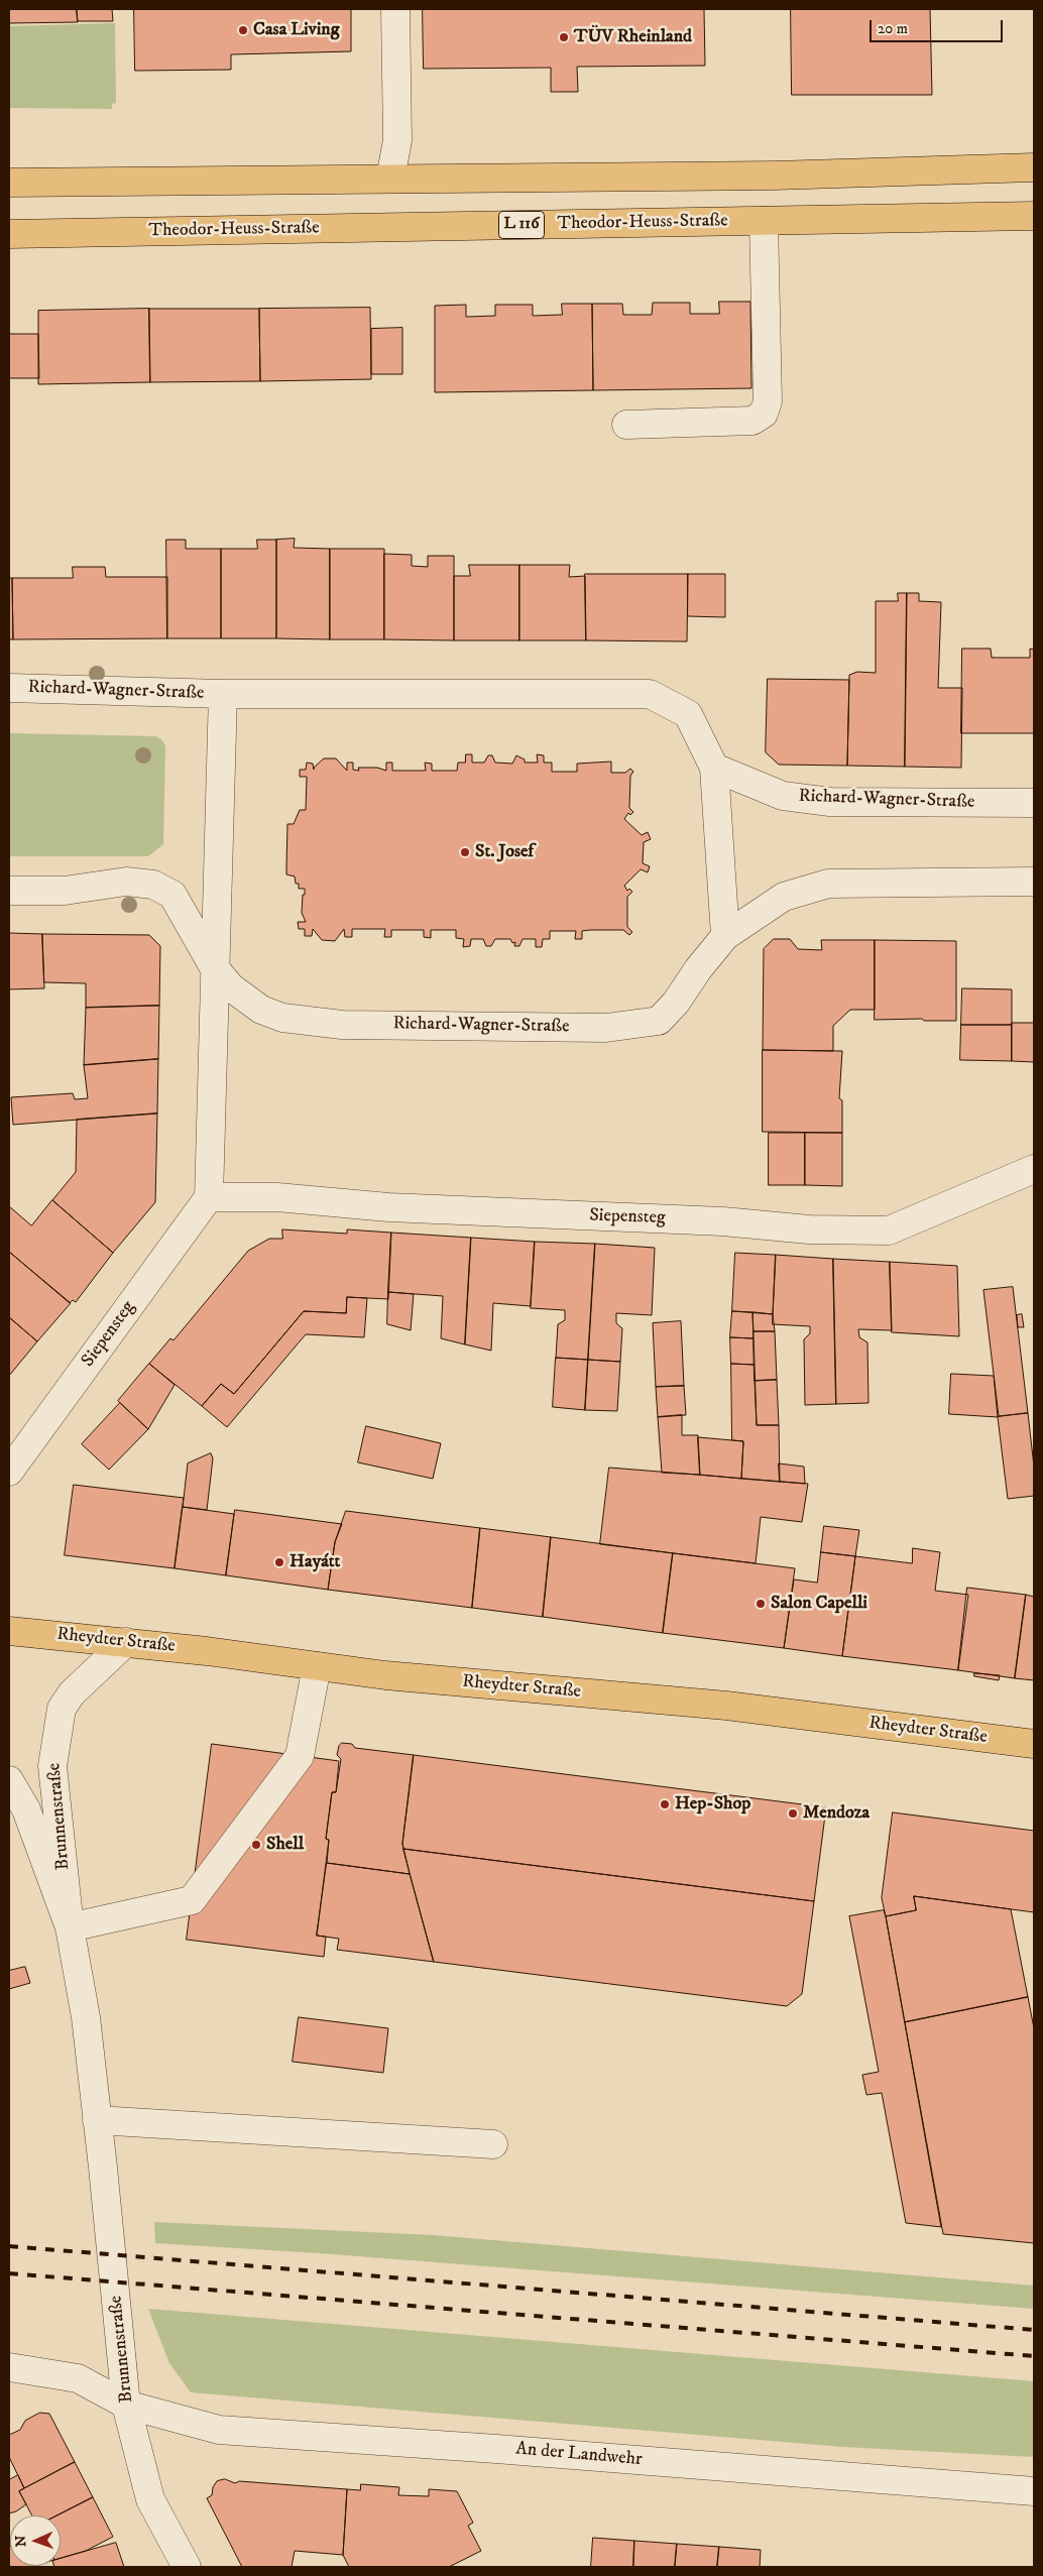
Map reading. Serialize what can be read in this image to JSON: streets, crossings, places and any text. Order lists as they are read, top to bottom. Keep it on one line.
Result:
{"streets":{"main road":["Theodor-Heuss-Straße","L 116","Rheydter Straße"],"street":["Richard-Wagner-Straße","Siepensteg","Brunnenstraße","An der Landwehr"]},"crossings":[["Rheydter Straße","Brunnenstraße"],["Brunnenstraße","An der Landwehr"]],"places":["Casa Living","TÜV Rheinland","St. Josef","Hayátt","Salon Capelli","Hep-Shop","Mendoza","Shell"],"scale_bar":"20 m","north":"left"}
